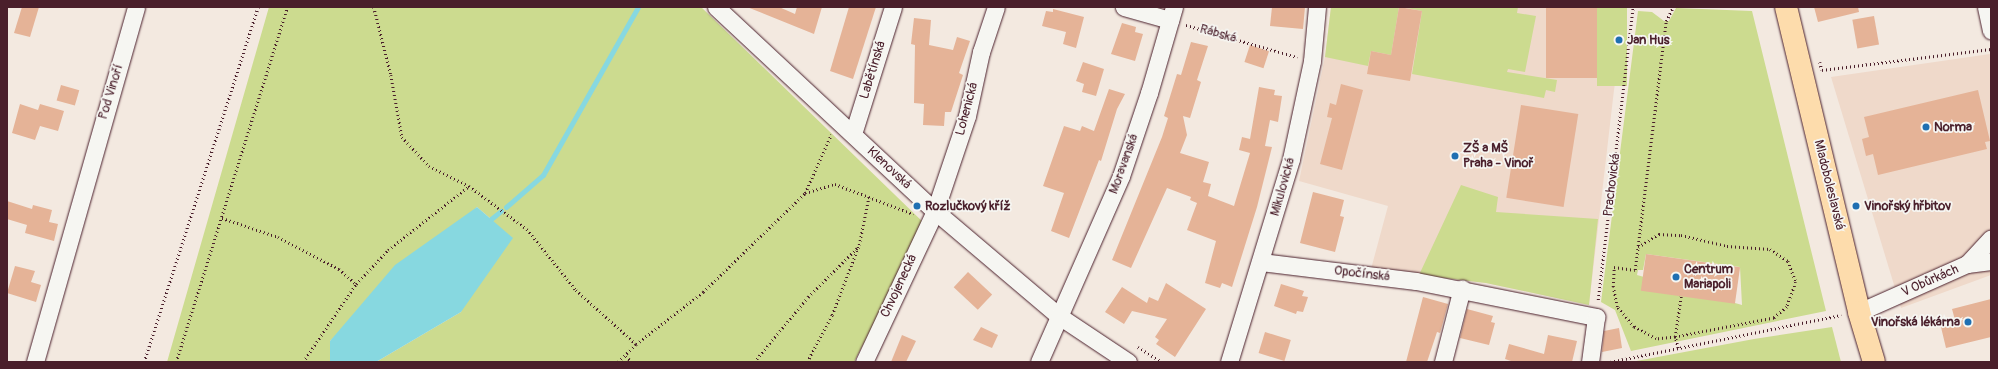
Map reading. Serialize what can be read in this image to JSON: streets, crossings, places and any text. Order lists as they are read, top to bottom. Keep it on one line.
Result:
{"streets":{"main road":["Mladoboleslavská"],"street":["Labětínská","Pod Vinoří","Lohenická","Moravanská","Klenovská","Mikulovická","Opočínská","V Obůrkách","Chvojenecká"],"path":["Rábská","Prachovická"]},"crossings":[["Rábská","Moravanská"],["Rábská","Mikulovická"],["Labětínská","Klenovská"],["Lohenická","Klenovská"],["Lohenická","Chvojenecká"],["Moravanská","Klenovská"],["Klenovská","Chvojenecká"],["Prachovická","Opočínská"],["Mladoboleslavská","V Obůrkách"],["Mikulovická","Opočínská"]],"places":["Jan Hus","Norma","ZŠ a MŠ Praha - Vinoř","Rozlučkový kříž","Vinořský hřbitov","Centrum Mariapoli","Vinořská lékárna"]}
